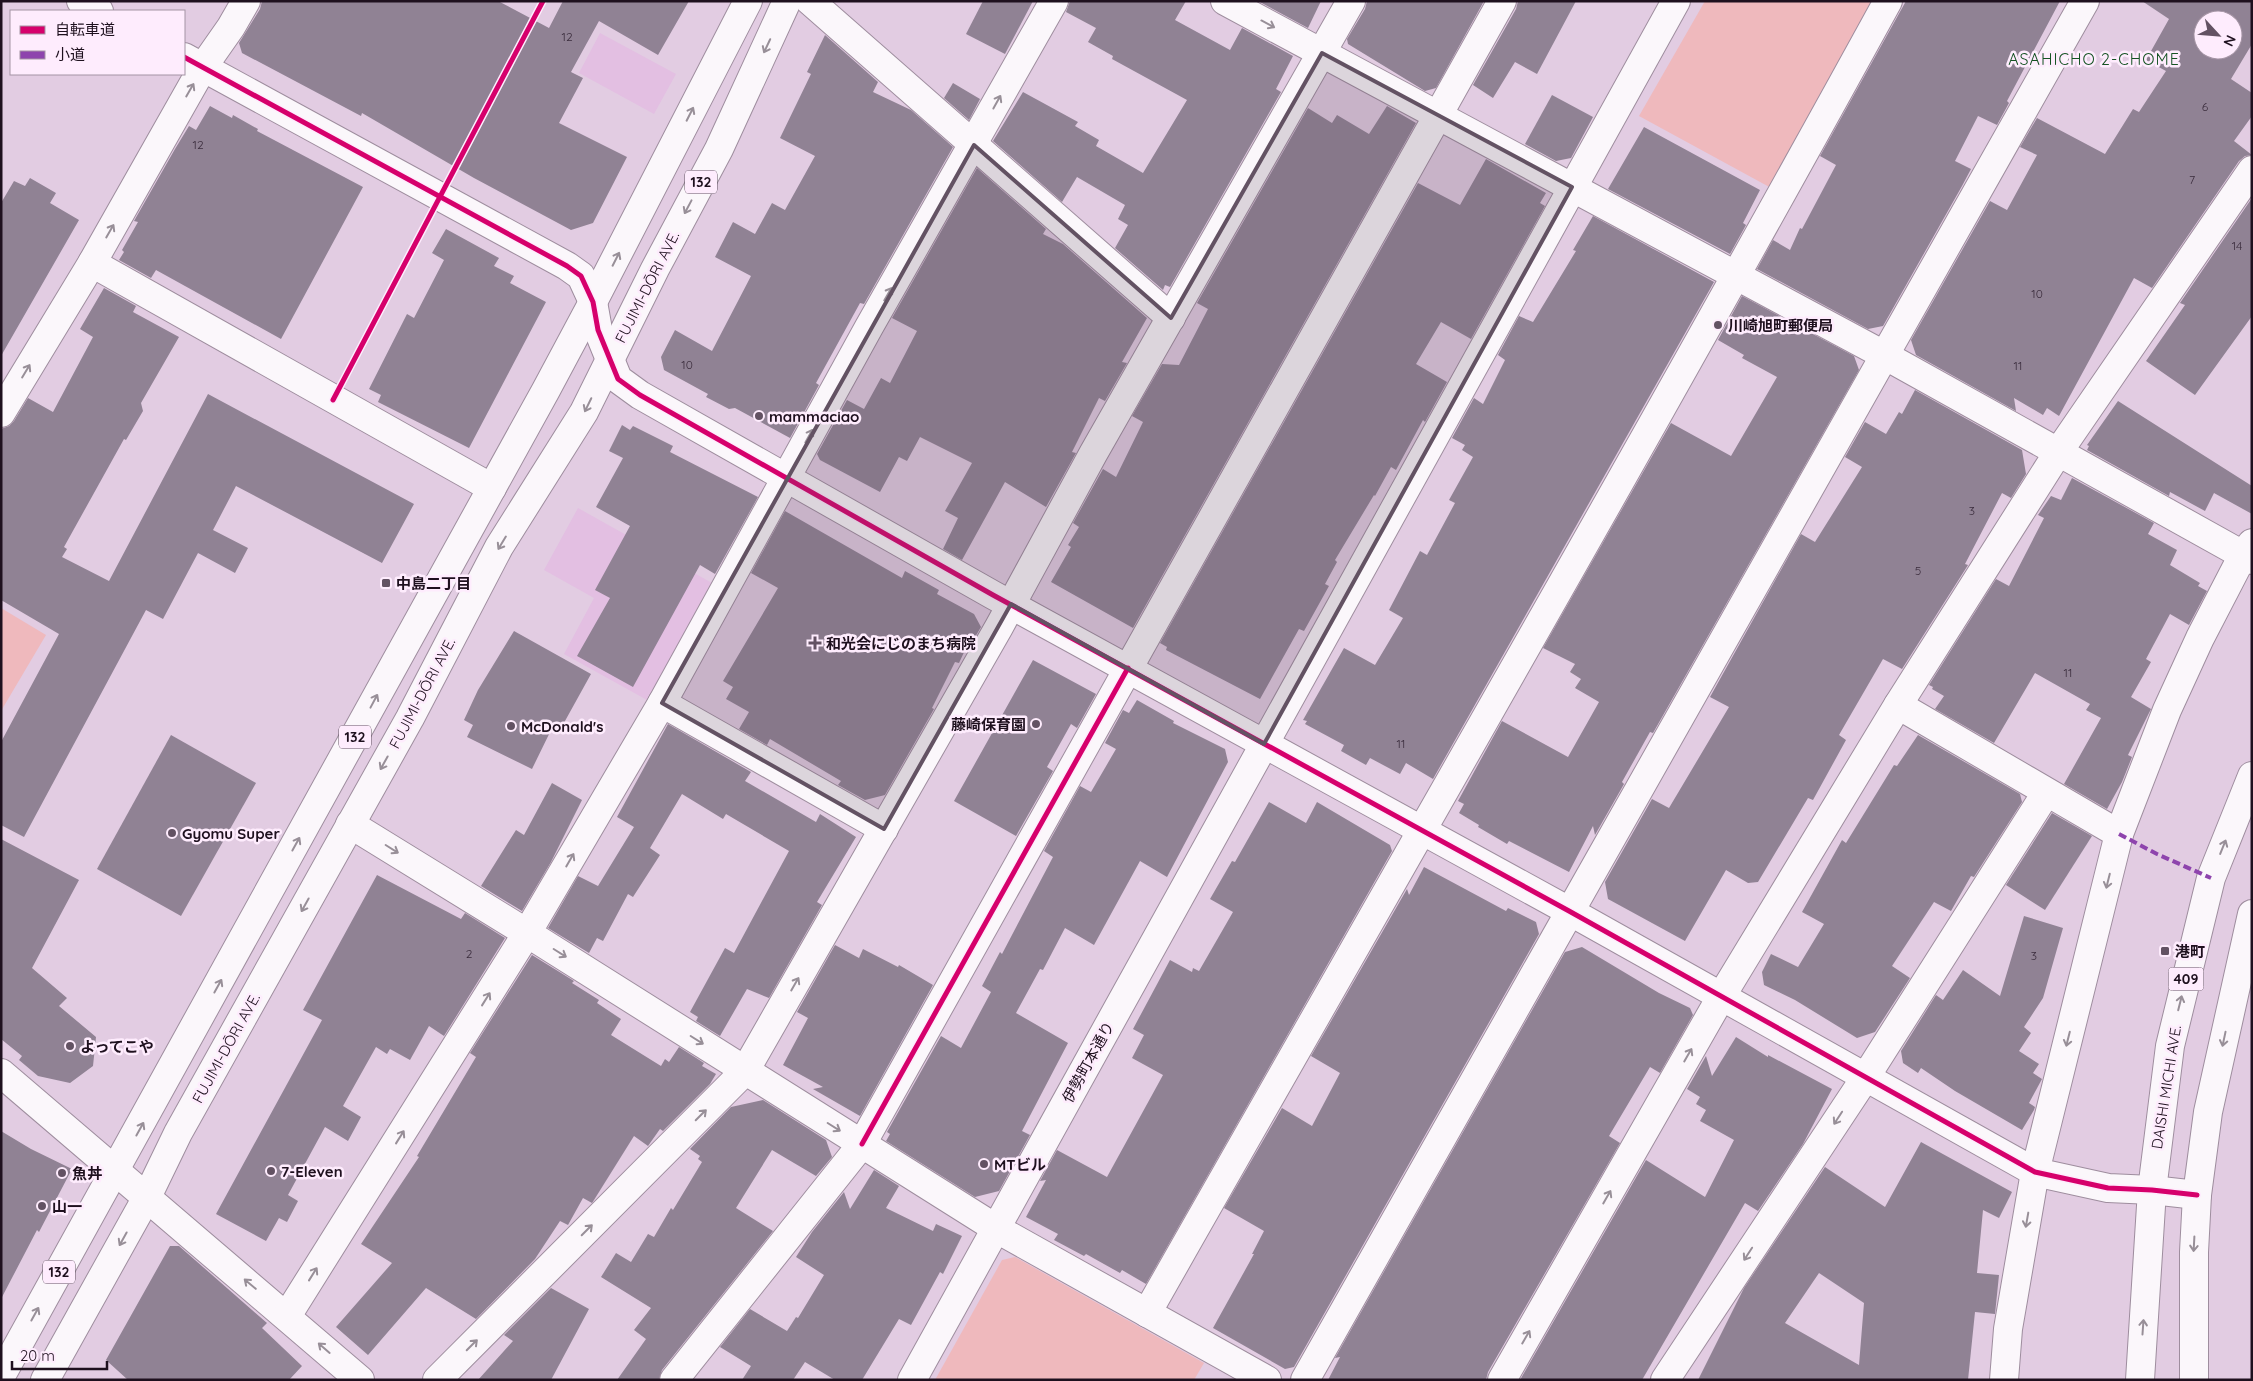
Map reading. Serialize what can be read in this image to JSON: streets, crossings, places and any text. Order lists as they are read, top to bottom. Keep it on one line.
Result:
{"streets":{"main road":["132","FUJIMI-DŌRI AVE.","409","伊勢町本通り","DAISHI MICHI AVE."]},"districts":["ASAHICHO 2-CHOME"],"places":{"other":["川崎旭町郵便局","mammaciao","藤崎保育園","McDonald's","Gyomu Super","よってこや","MTビル","7-Eleven","魚丼","山一"],"transit":["中島二丁目","港町"],"health":["和光会にじのまち病院"]},"house_numbers":["12","6","12","7","14","10","10","11","3","5","11","11","2","3"],"legend":["自転車道","小道"],"scale_bar":"20 m","north":"bottom right"}
